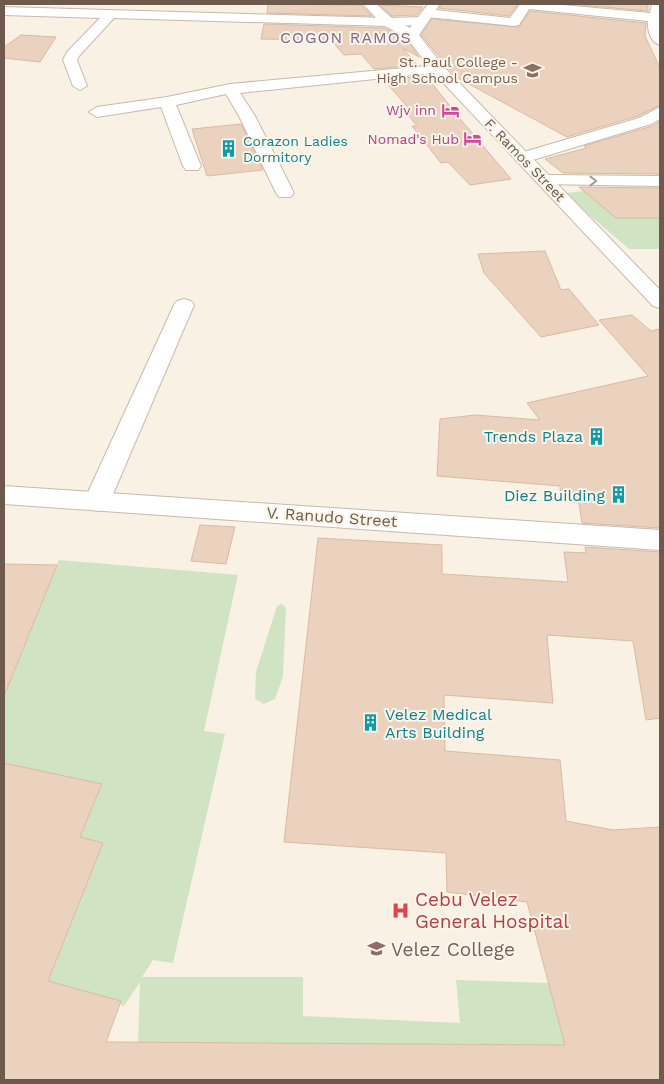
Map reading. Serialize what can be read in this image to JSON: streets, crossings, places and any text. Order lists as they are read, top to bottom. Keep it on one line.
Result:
{"streets":{"street":["F. Ramos Street","V. Ranudo Street"]},"districts":["COGON RAMOS"],"places":{"school or university":["St. Paul College - High School Campus","Velez College"],"hotel":["Wjv inn","Nomad's Hub"],"building":["Corazon Ladies Dormitory","Trends Plaza","Diez Building","Velez Medical Arts Building"],"hospital":["Cebu Velez General Hospital"]}}
